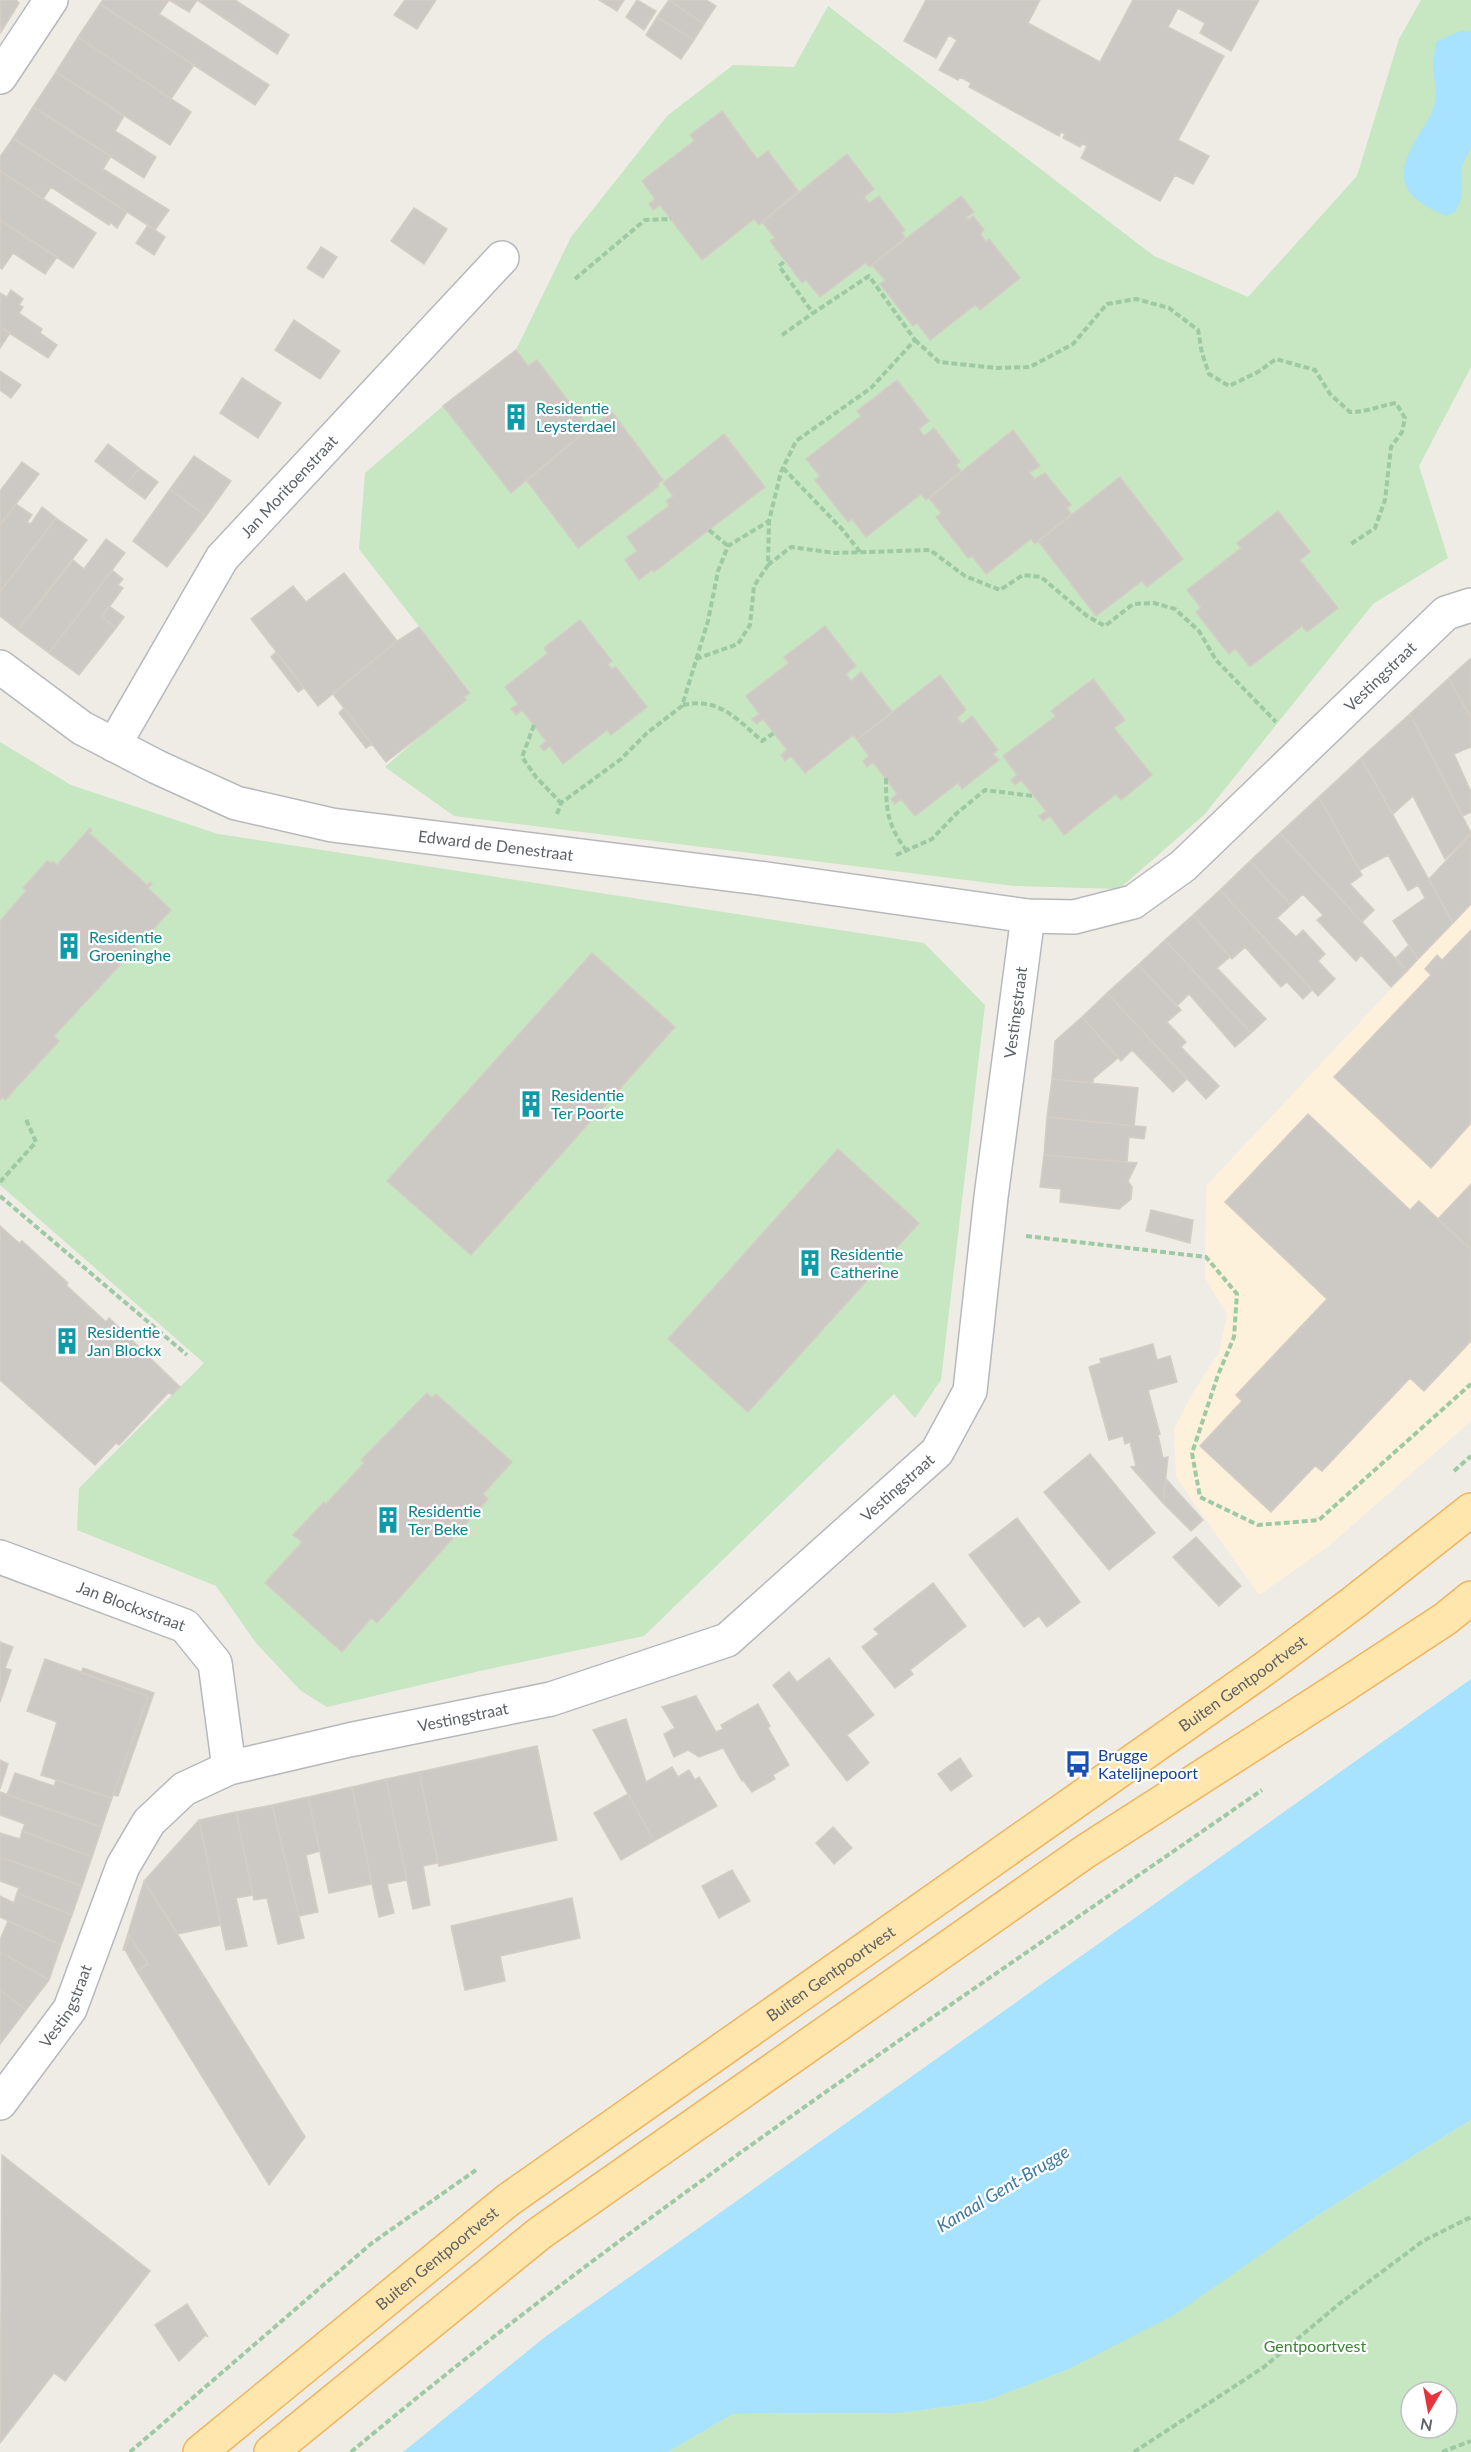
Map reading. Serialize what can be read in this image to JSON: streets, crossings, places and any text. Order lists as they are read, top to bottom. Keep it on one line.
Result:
{"streets":{"main road":["Buiten Gentpoortvest"],"street":["Jan Moritoenstraat","Vestingstraat","Edward de Denestraat","Jan Blockxstraat"]},"crossings":[["Jan Moritoenstraat","Edward de Denestraat"],["Vestingstraat","Edward de Denestraat"],["Vestingstraat","Jan Blockxstraat"]],"water":["Kanaal Gent-Brugge"],"parks":["Gentpoortvest"],"places":{"building":["Residentie Leysterdael","Residentie Groeninghe","Residentie Ter Poorte","Residentie Catherine","Residentie Jan Blockx","Residentie Ter Beke"],"bus stop":["Brugge Katelijnepoort"]},"north":"bottom"}
